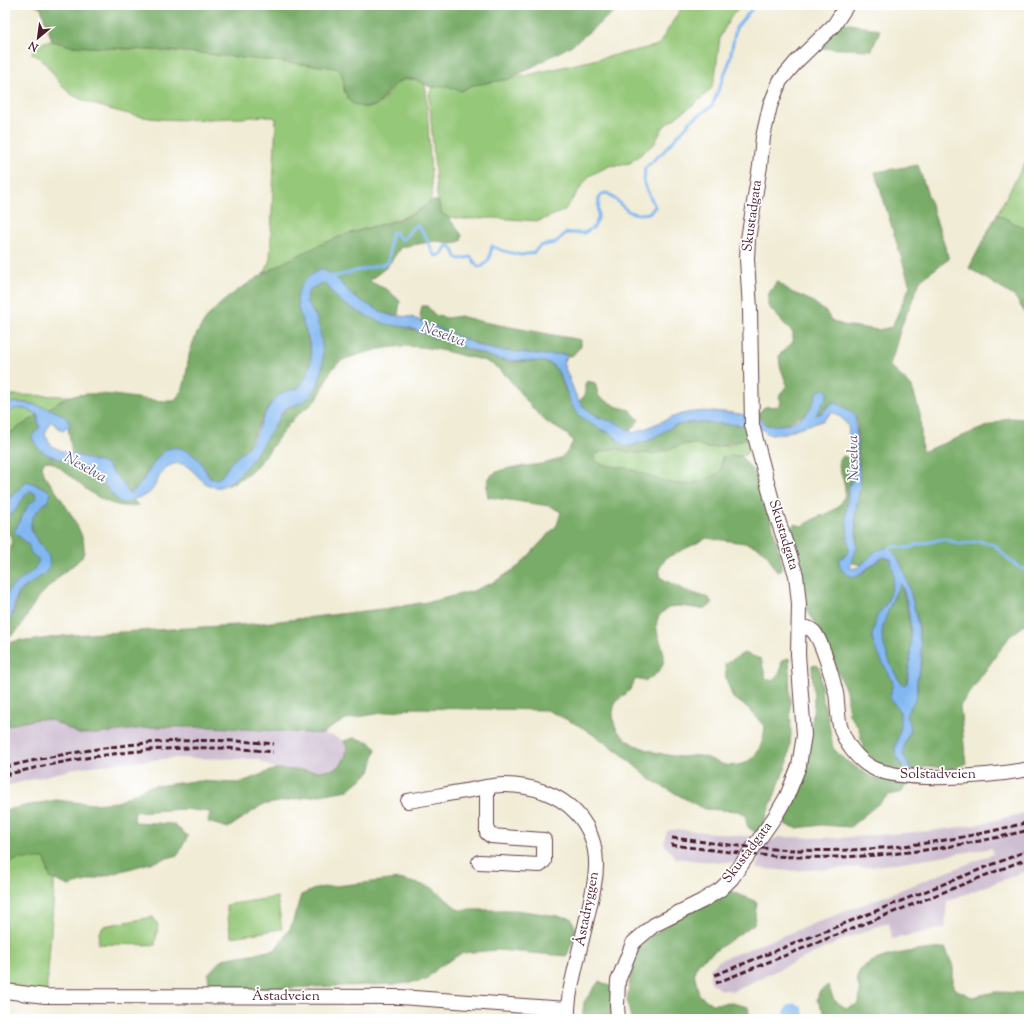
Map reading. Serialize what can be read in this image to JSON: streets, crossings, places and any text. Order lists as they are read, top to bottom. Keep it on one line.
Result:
{"streets":{"street":["Skustadgata","Solstadveien","Åstadryggen","Åstadveien"]},"crossings":[["Skustadgata","Solstadveien"],["Åstadryggen","Åstadveien"]],"water":["Neselva"],"north":"bottom left"}
